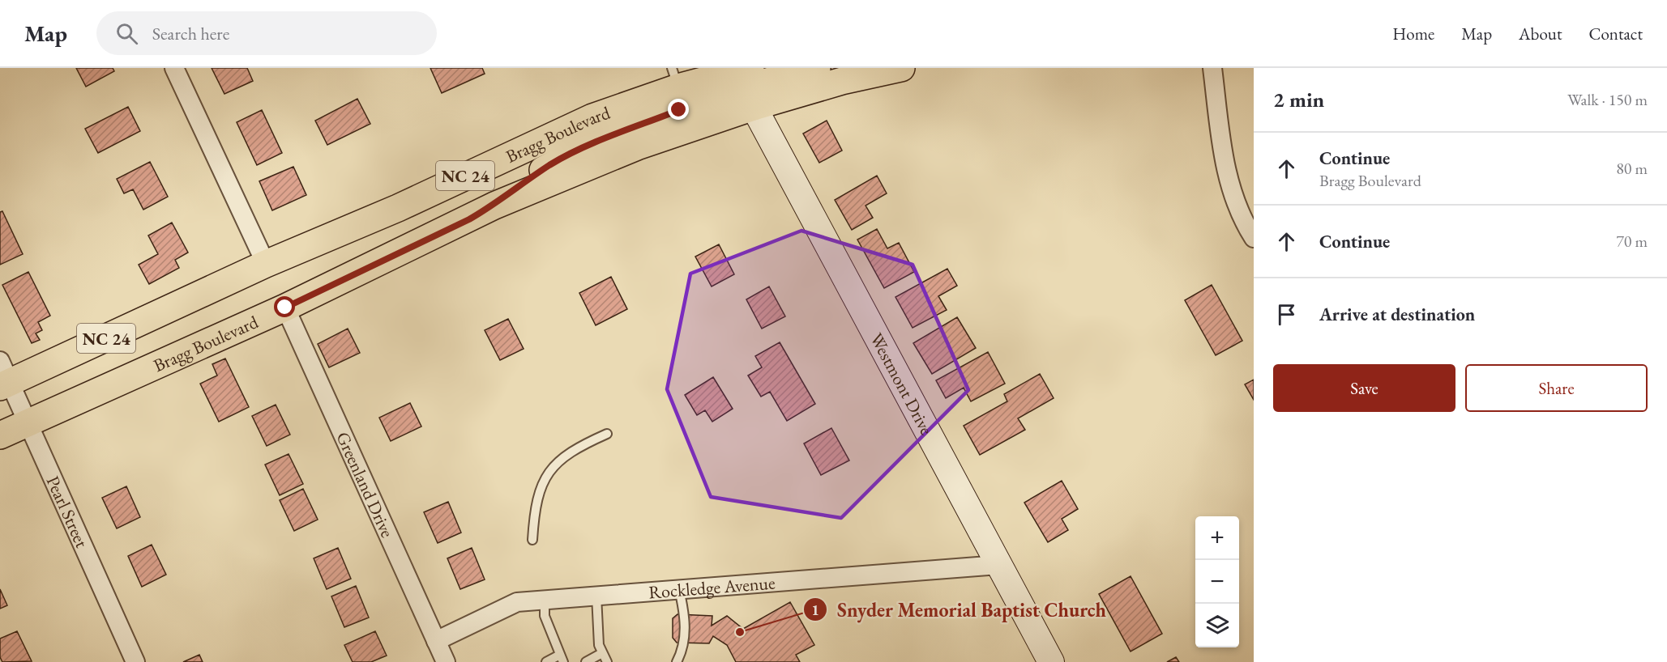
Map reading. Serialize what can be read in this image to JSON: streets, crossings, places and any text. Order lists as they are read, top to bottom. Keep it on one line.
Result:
{"streets":{"main road":["Bragg Boulevard","NC 24"],"street":["Westmont Drive","Greenland Drive","Pearl Street","Rockledge Avenue"]},"crossings":[["Bragg Boulevard","Westmont Drive"],["Bragg Boulevard","Greenland Drive"],["Bragg Boulevard","Pearl Street"],["Westmont Drive","Rockledge Avenue"],["Greenland Drive","Rockledge Avenue"]],"places":["Snyder Memorial Baptist Church"],"page":{"header":"Map","search":"Search here","nav":["Home","Map","About","Contact"],"heading":["2 min","Walk · 150 m"],"list":[["Continue","Bragg Boulevard","80 m"],["Continue","70 m"],"Arrive at destination"],"buttons":["Save","Share"],"map_buttons":["+","−"]}}
